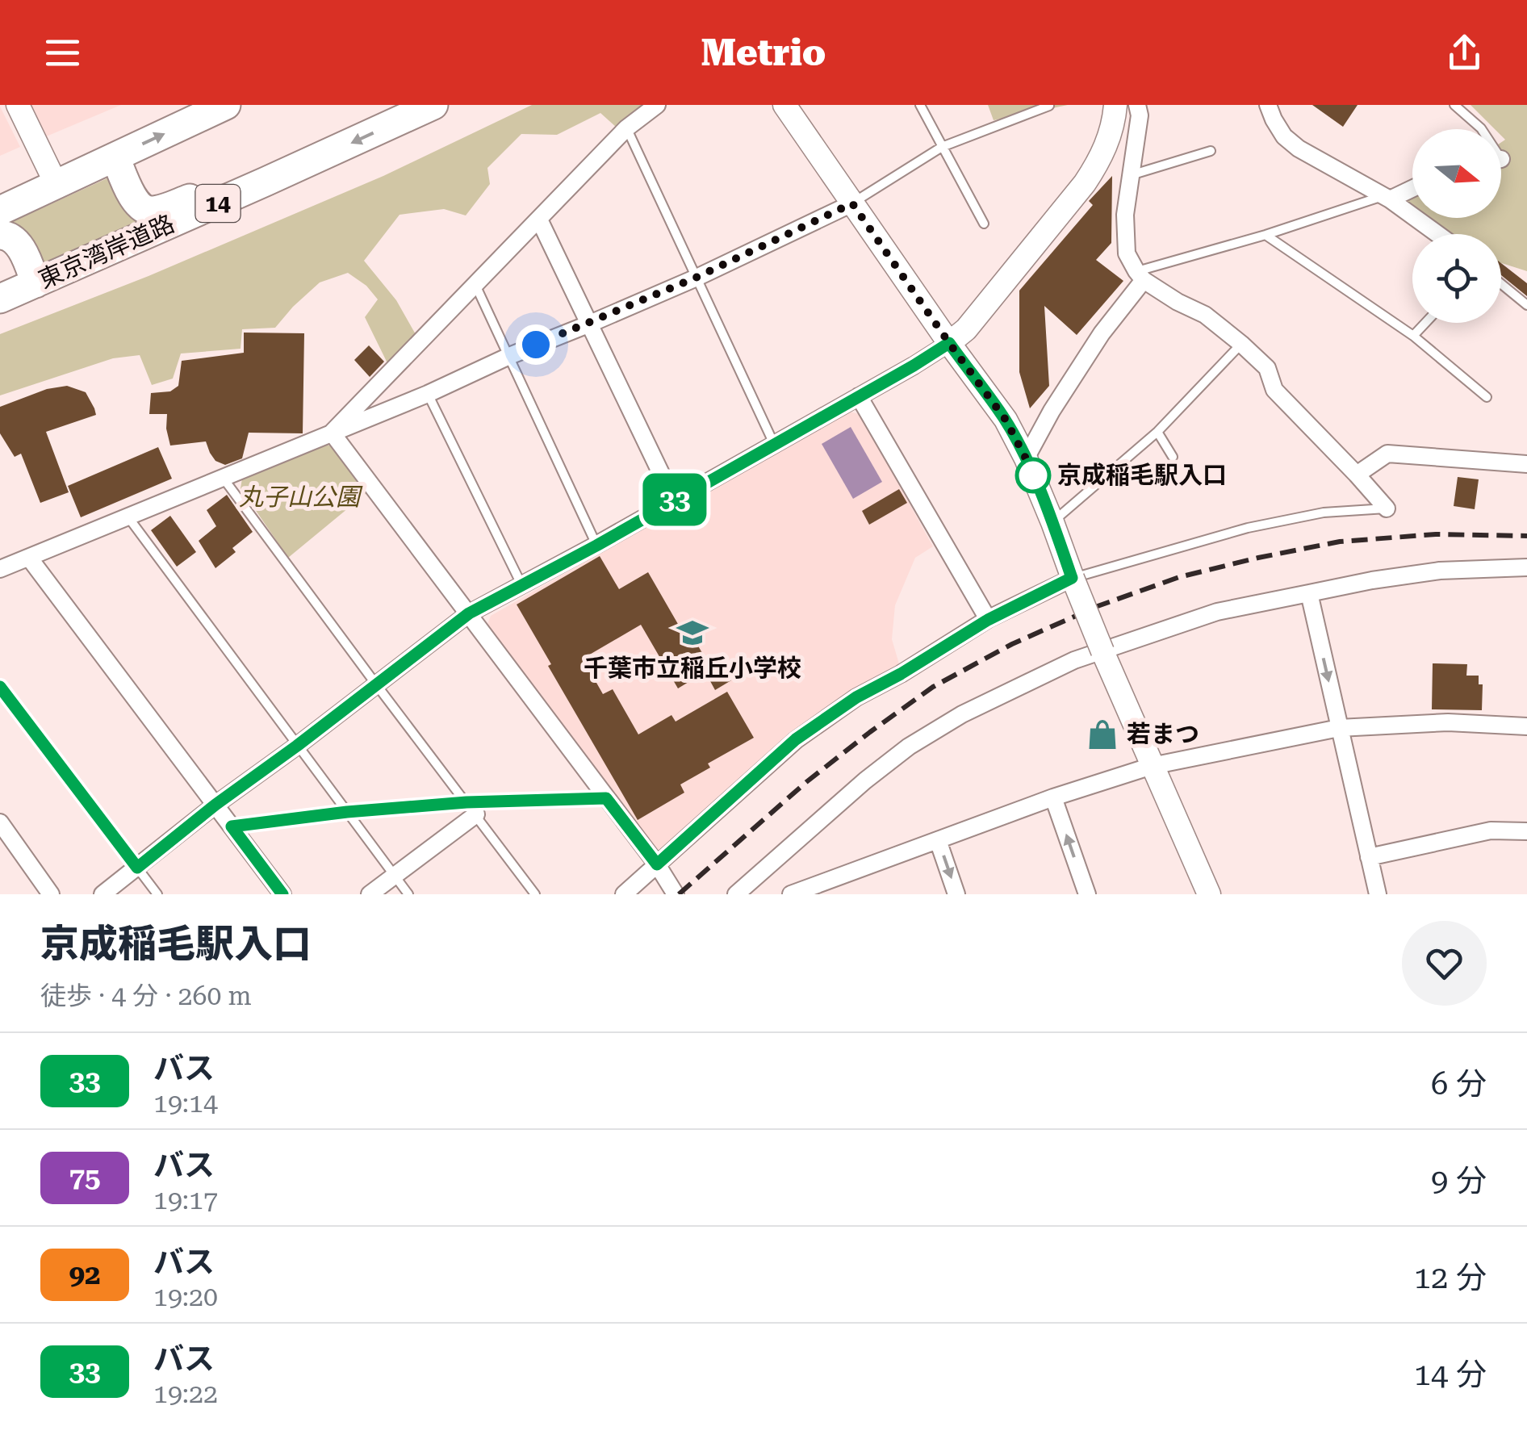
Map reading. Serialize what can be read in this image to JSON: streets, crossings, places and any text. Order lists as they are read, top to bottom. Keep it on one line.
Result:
{"streets":{"highway":["14","東京湾岸道路"]},"one_way":["東京湾岸道路"],"parks":["丸子山公園"],"places":{"other":["京成稲毛駅入口"],"school or university":["千葉市立稲丘小学校"],"shop":["若まつ"]},"lines":["bus line 33"],"north":"right","page":{"header":"Metrio","on_map":"33","heading":["京成稲毛駅入口","徒歩 · 4 分 · 260 m"],"list":[{"mark":"33","name":"バス","note":"19:14","value":"6 分"},{"mark":"75","name":"バス","note":"19:17","value":"9 分"},{"mark":"92","name":"バス","note":"19:20","value":"12 分"},{"mark":"33","name":"バス","note":"19:22","value":"14 分"}]}}
